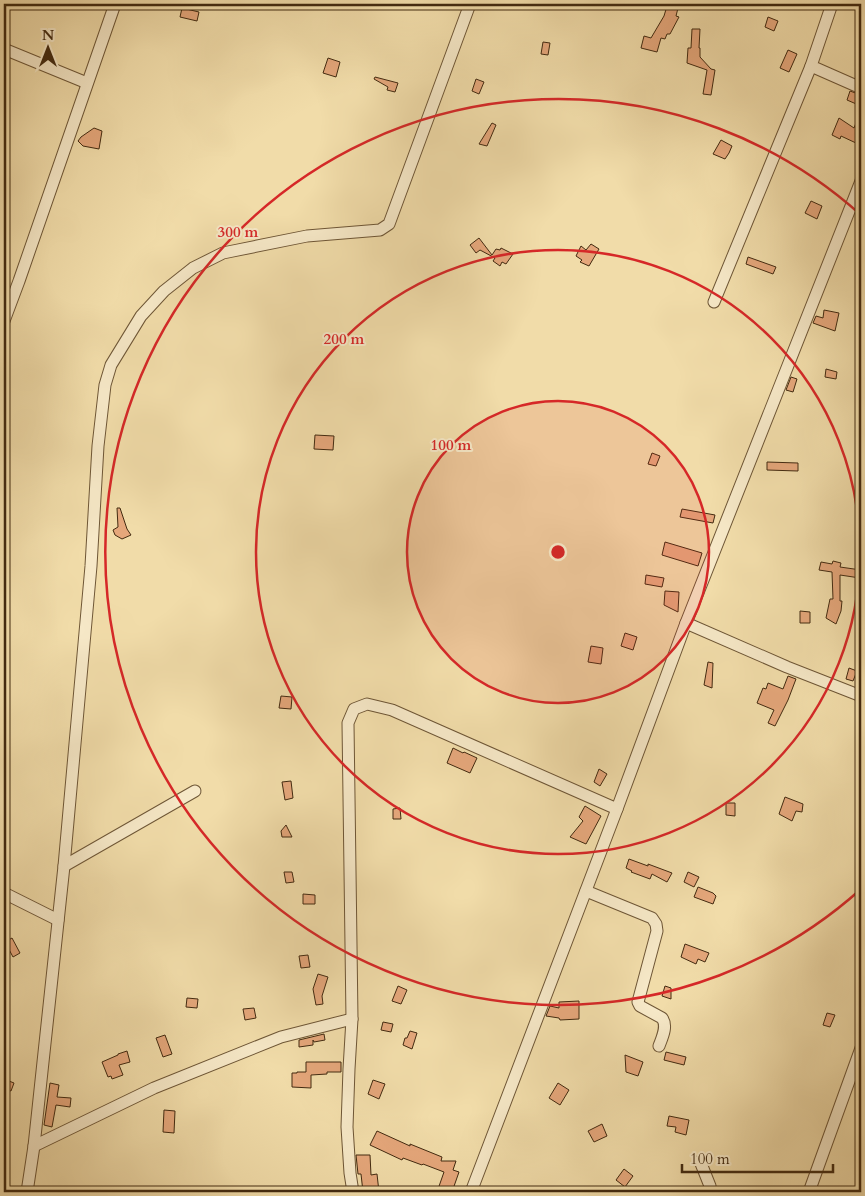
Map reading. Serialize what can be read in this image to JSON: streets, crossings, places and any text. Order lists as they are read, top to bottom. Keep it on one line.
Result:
{"scale_bar":"100 m","north":"top","rings":["300 m","200 m","100 m"]}
